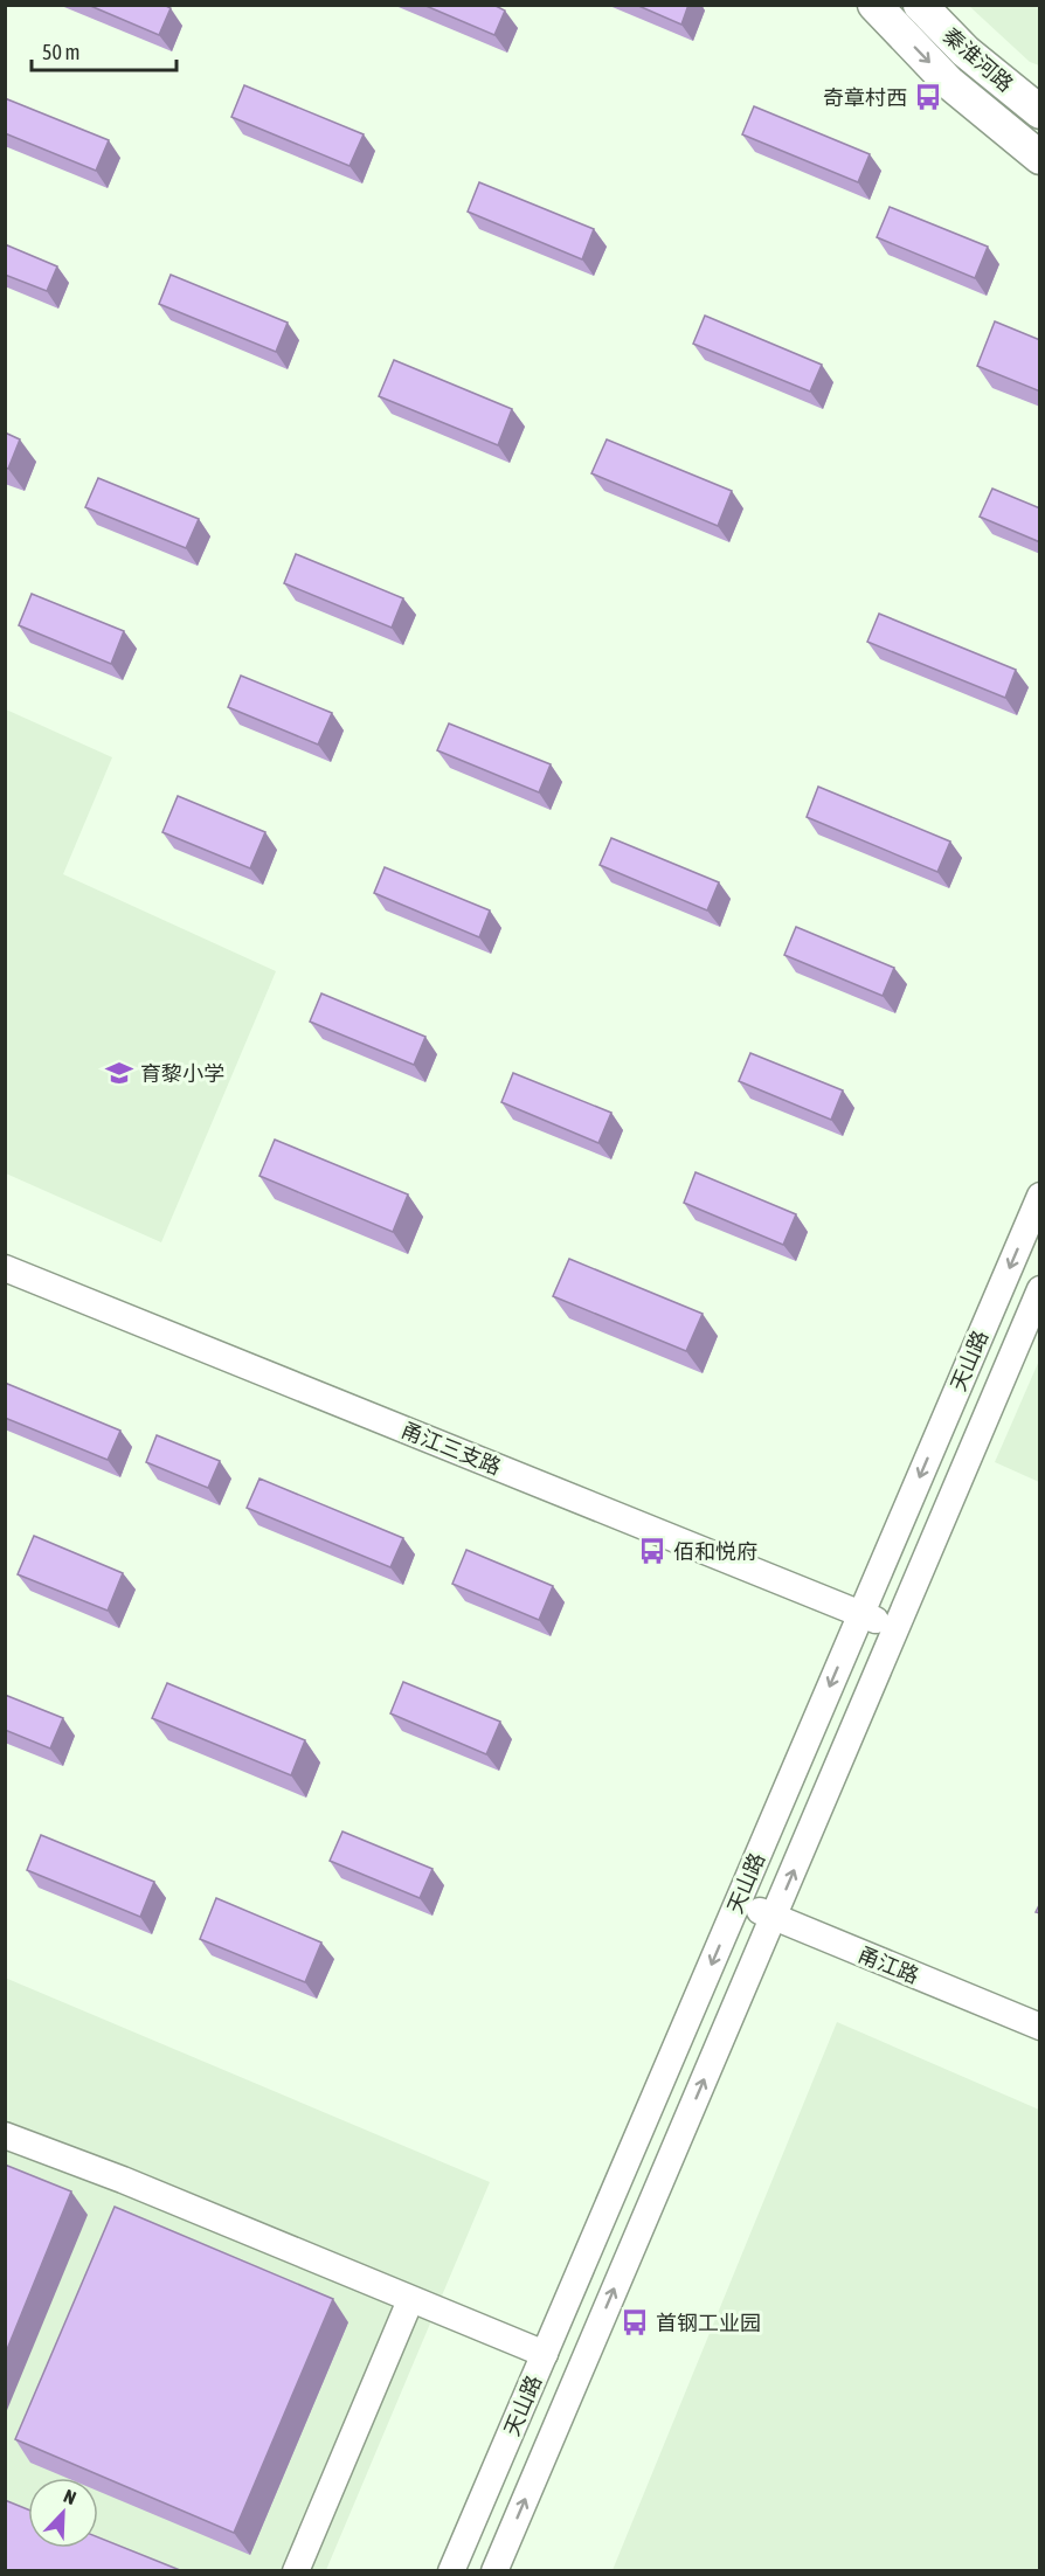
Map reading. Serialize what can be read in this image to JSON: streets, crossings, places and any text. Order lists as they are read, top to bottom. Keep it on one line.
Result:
{"streets":{"main road":["秦淮河路"],"street":["天山路","甬江三支路","甬江路"]},"crossings":[["天山路","甬江三支路"],["天山路","甬江路"]],"places":{"bus stop":["奇章村西","佰和悦府","首钢工业园"],"school or university":["育黎小学"]},"scale_bar":"50 m","north":"top right"}
